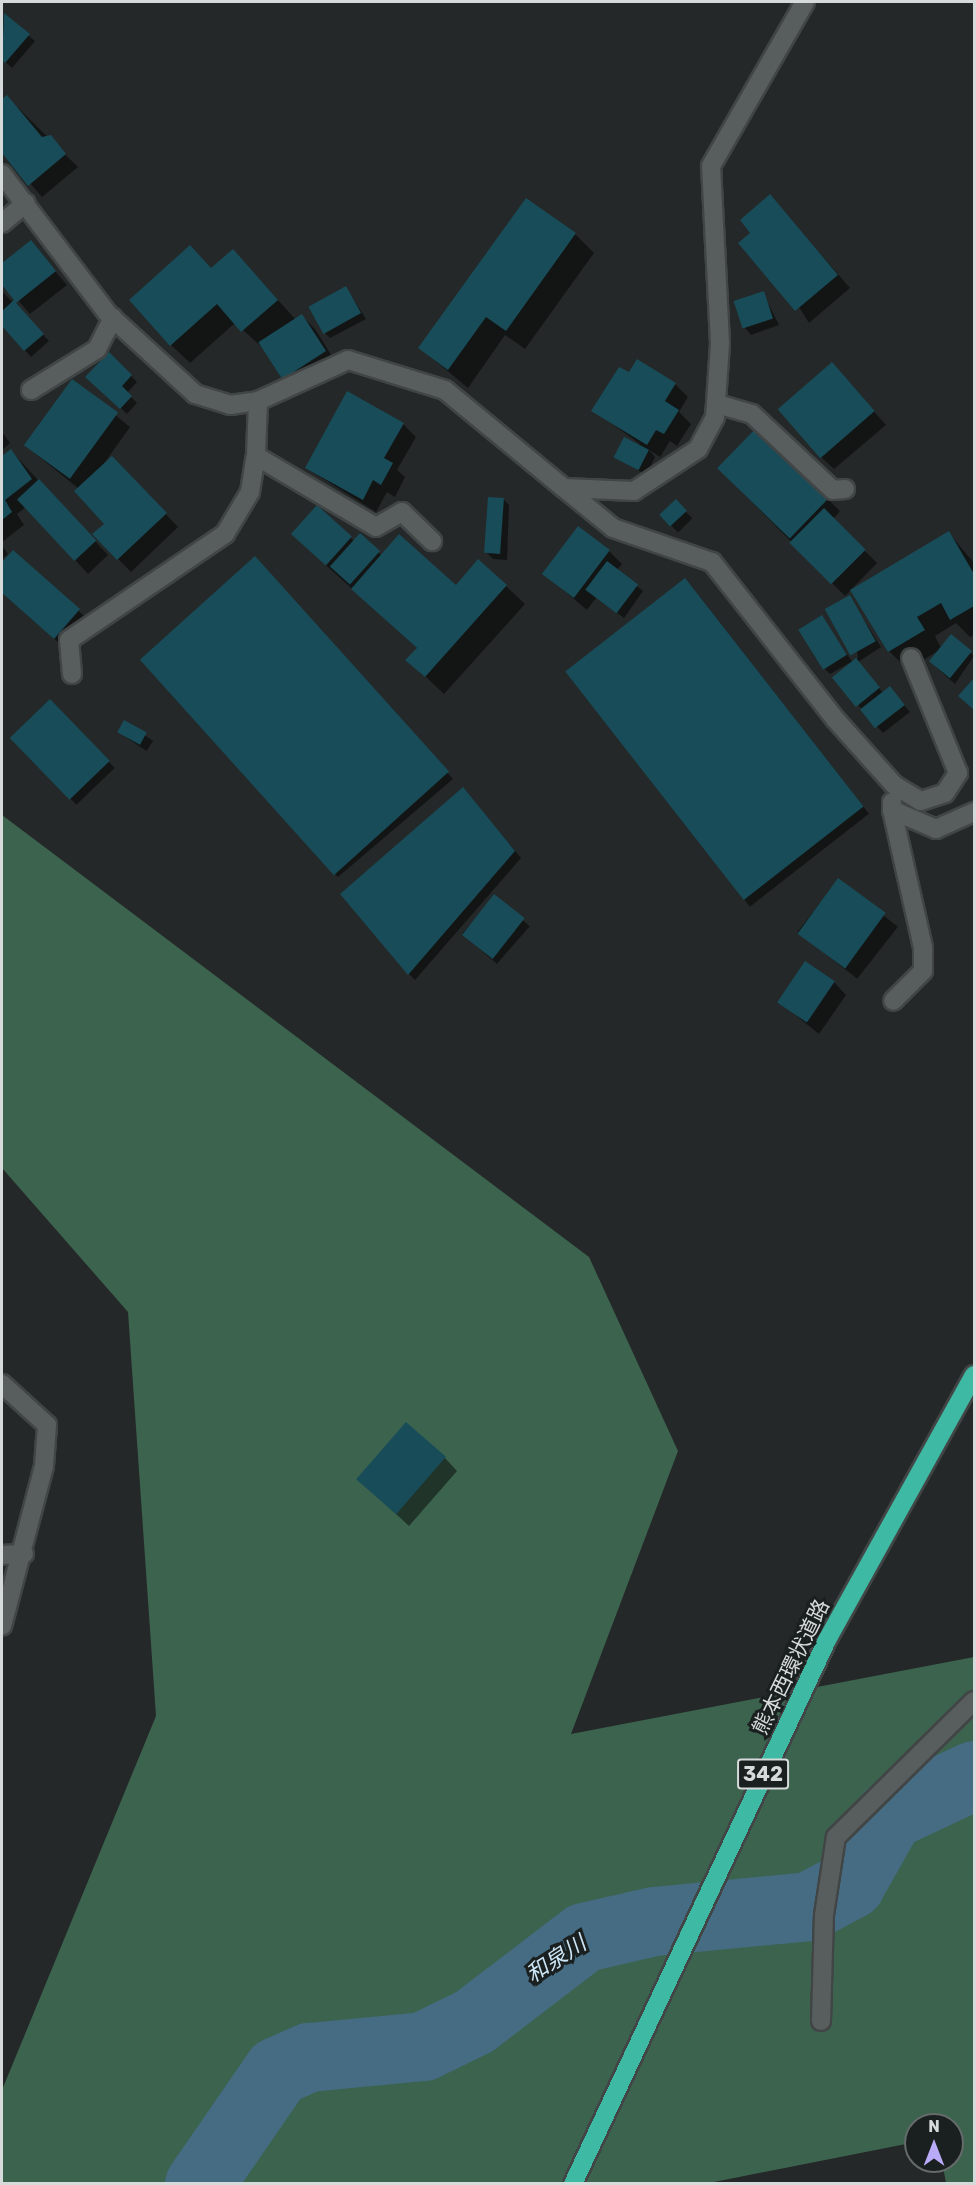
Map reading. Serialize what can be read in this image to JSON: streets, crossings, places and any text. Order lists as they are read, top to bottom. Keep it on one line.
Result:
{"streets":{"highway":["熊本西環状道路","342"]},"water":["和泉川"],"north":"top"}
